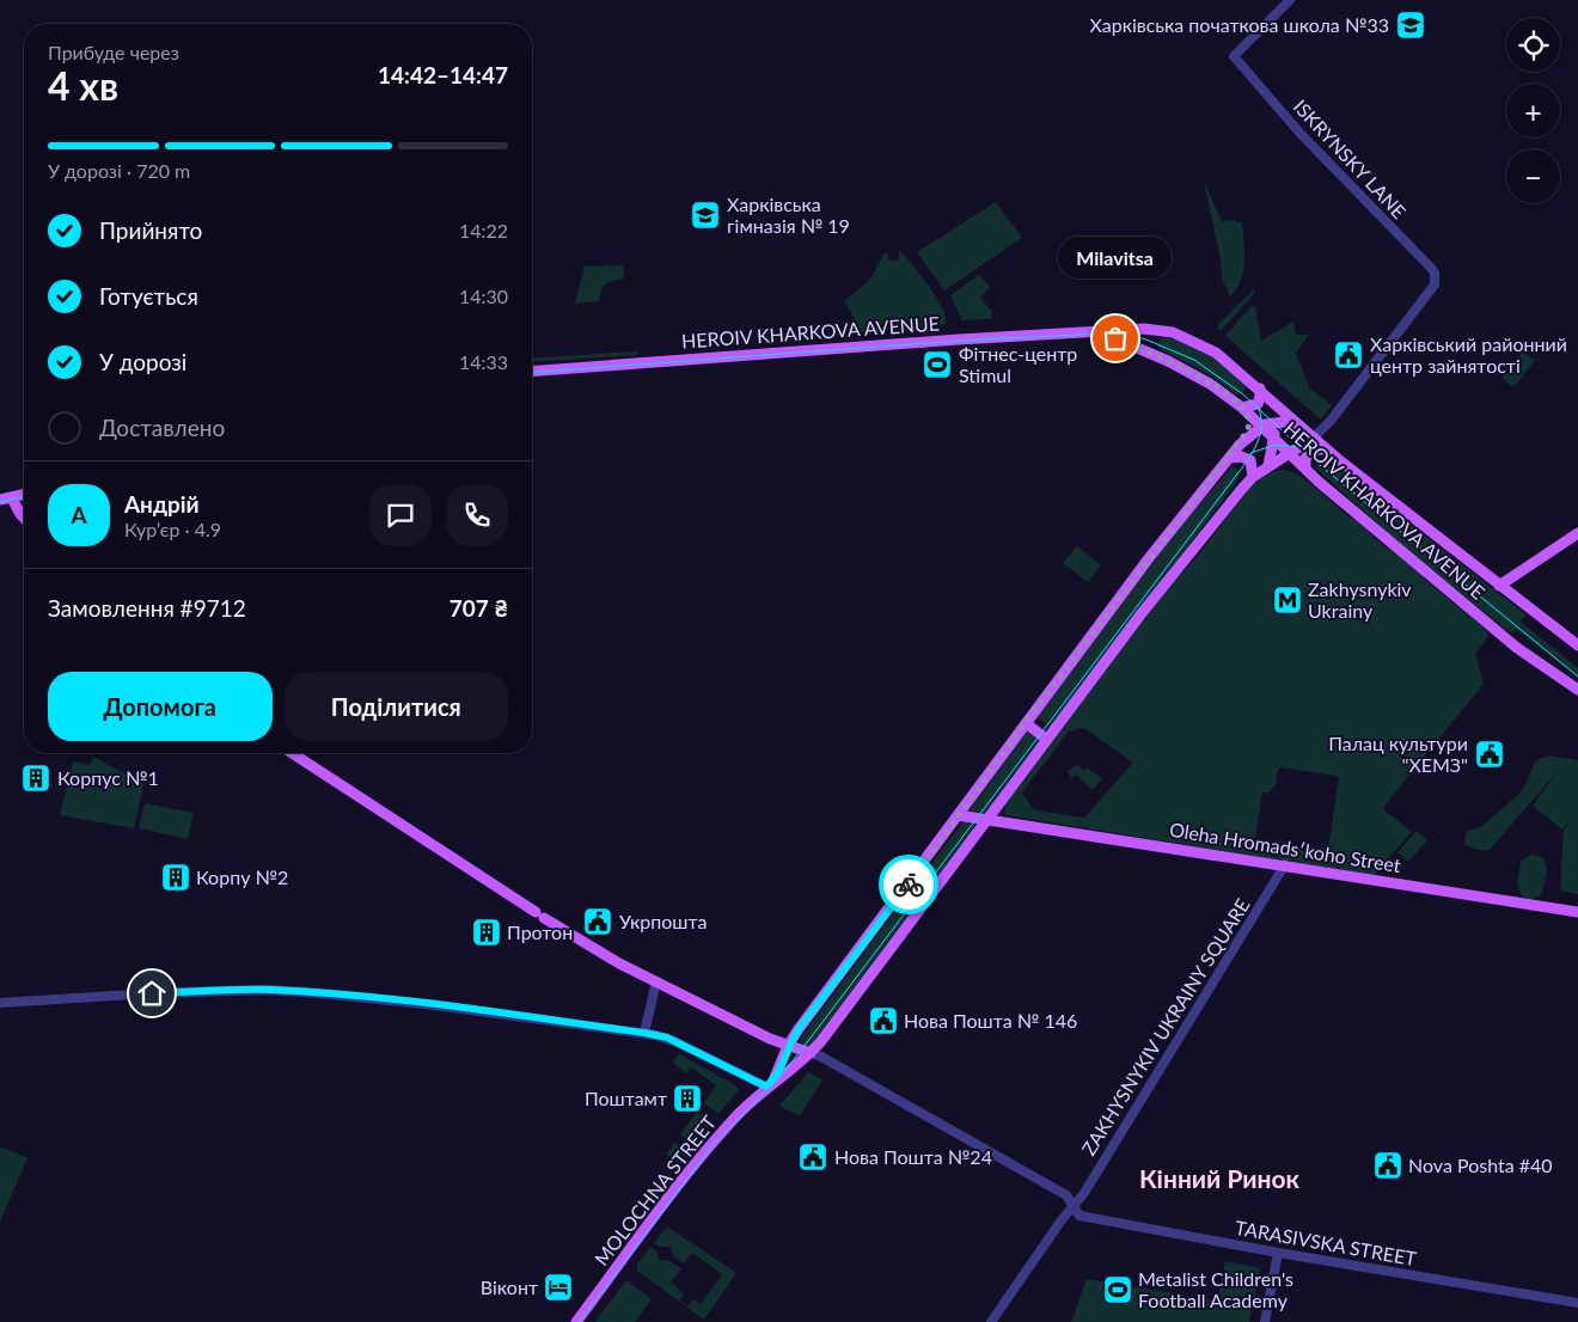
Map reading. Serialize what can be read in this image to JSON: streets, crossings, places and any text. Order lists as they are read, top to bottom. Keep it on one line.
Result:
{"streets":{"main road":["HEROIV KHARKOVA AVENUE","Oleha Hromadsʹkoho Street","MOLOCHNA STREET"],"street":["ISKRYNSKY LANE","ZAKHYSNYKIV UKRAINY SQUARE","TARASIVSKA STREET"]},"crossings":[["ISKRYNSKY LANE","HEROIV KHARKOVA AVENUE"],["Oleha Hromadsʹkoho Street","ZAKHYSNYKIV UKRAINY SQUARE"],["ZAKHYSNYKIV UKRAINY SQUARE","TARASIVSKA STREET"]],"districts":["Кінний Ринок"],"places":{"school or university":["Харківська початкова школа №33","Харківська гімназія № 19"],"other":["Milavitsa"],"public building":["Харківський районний центр зайнятості","Палац культури \"ХЕМЗ\"","Укрпошта","Нова Пошта № 146","Нова Пошта №24","Nova Poshta #40"],"sports":["Фітнес-центр Stimul","Metalist Children's Football Academy"],"metro station":["Zakhysnykiv Ukrainy"],"building":["Корпус №1","Корпу №2","Протон","Поштамт"],"hotel":["Віконт"]},"page":{"map_buttons":["+","−"],"heading":["4 хв","Прибуде через","14:42–14:47"],"panel":["Андрій","Кур’єр · 4.9","Замовлення #9712","707 ₴"],"bar":"У дорозі · 720 m","list":[["Прийнято","14:22"],["Готується","14:30"],["У дорозі","14:33"],"Доставлено"],"bubble":"Milavitsa","round":"А","buttons":["Допомога","Поділитися"]}}
